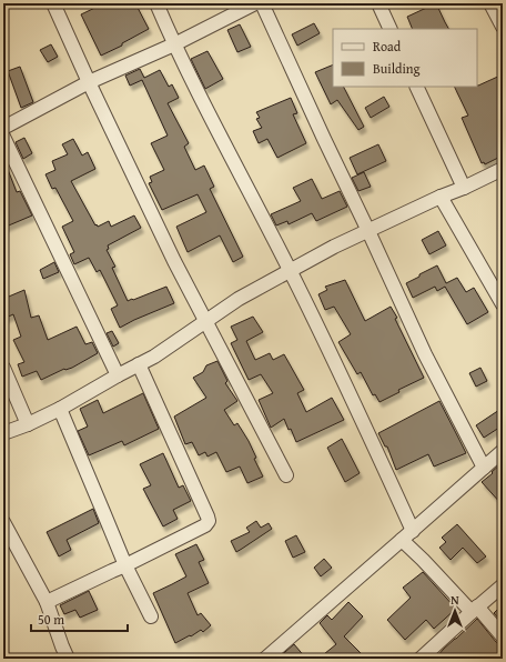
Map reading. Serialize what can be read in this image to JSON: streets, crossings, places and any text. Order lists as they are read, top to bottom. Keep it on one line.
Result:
{"legend":["Road","Building"],"scale_bar":"50 m","north":"top"}
